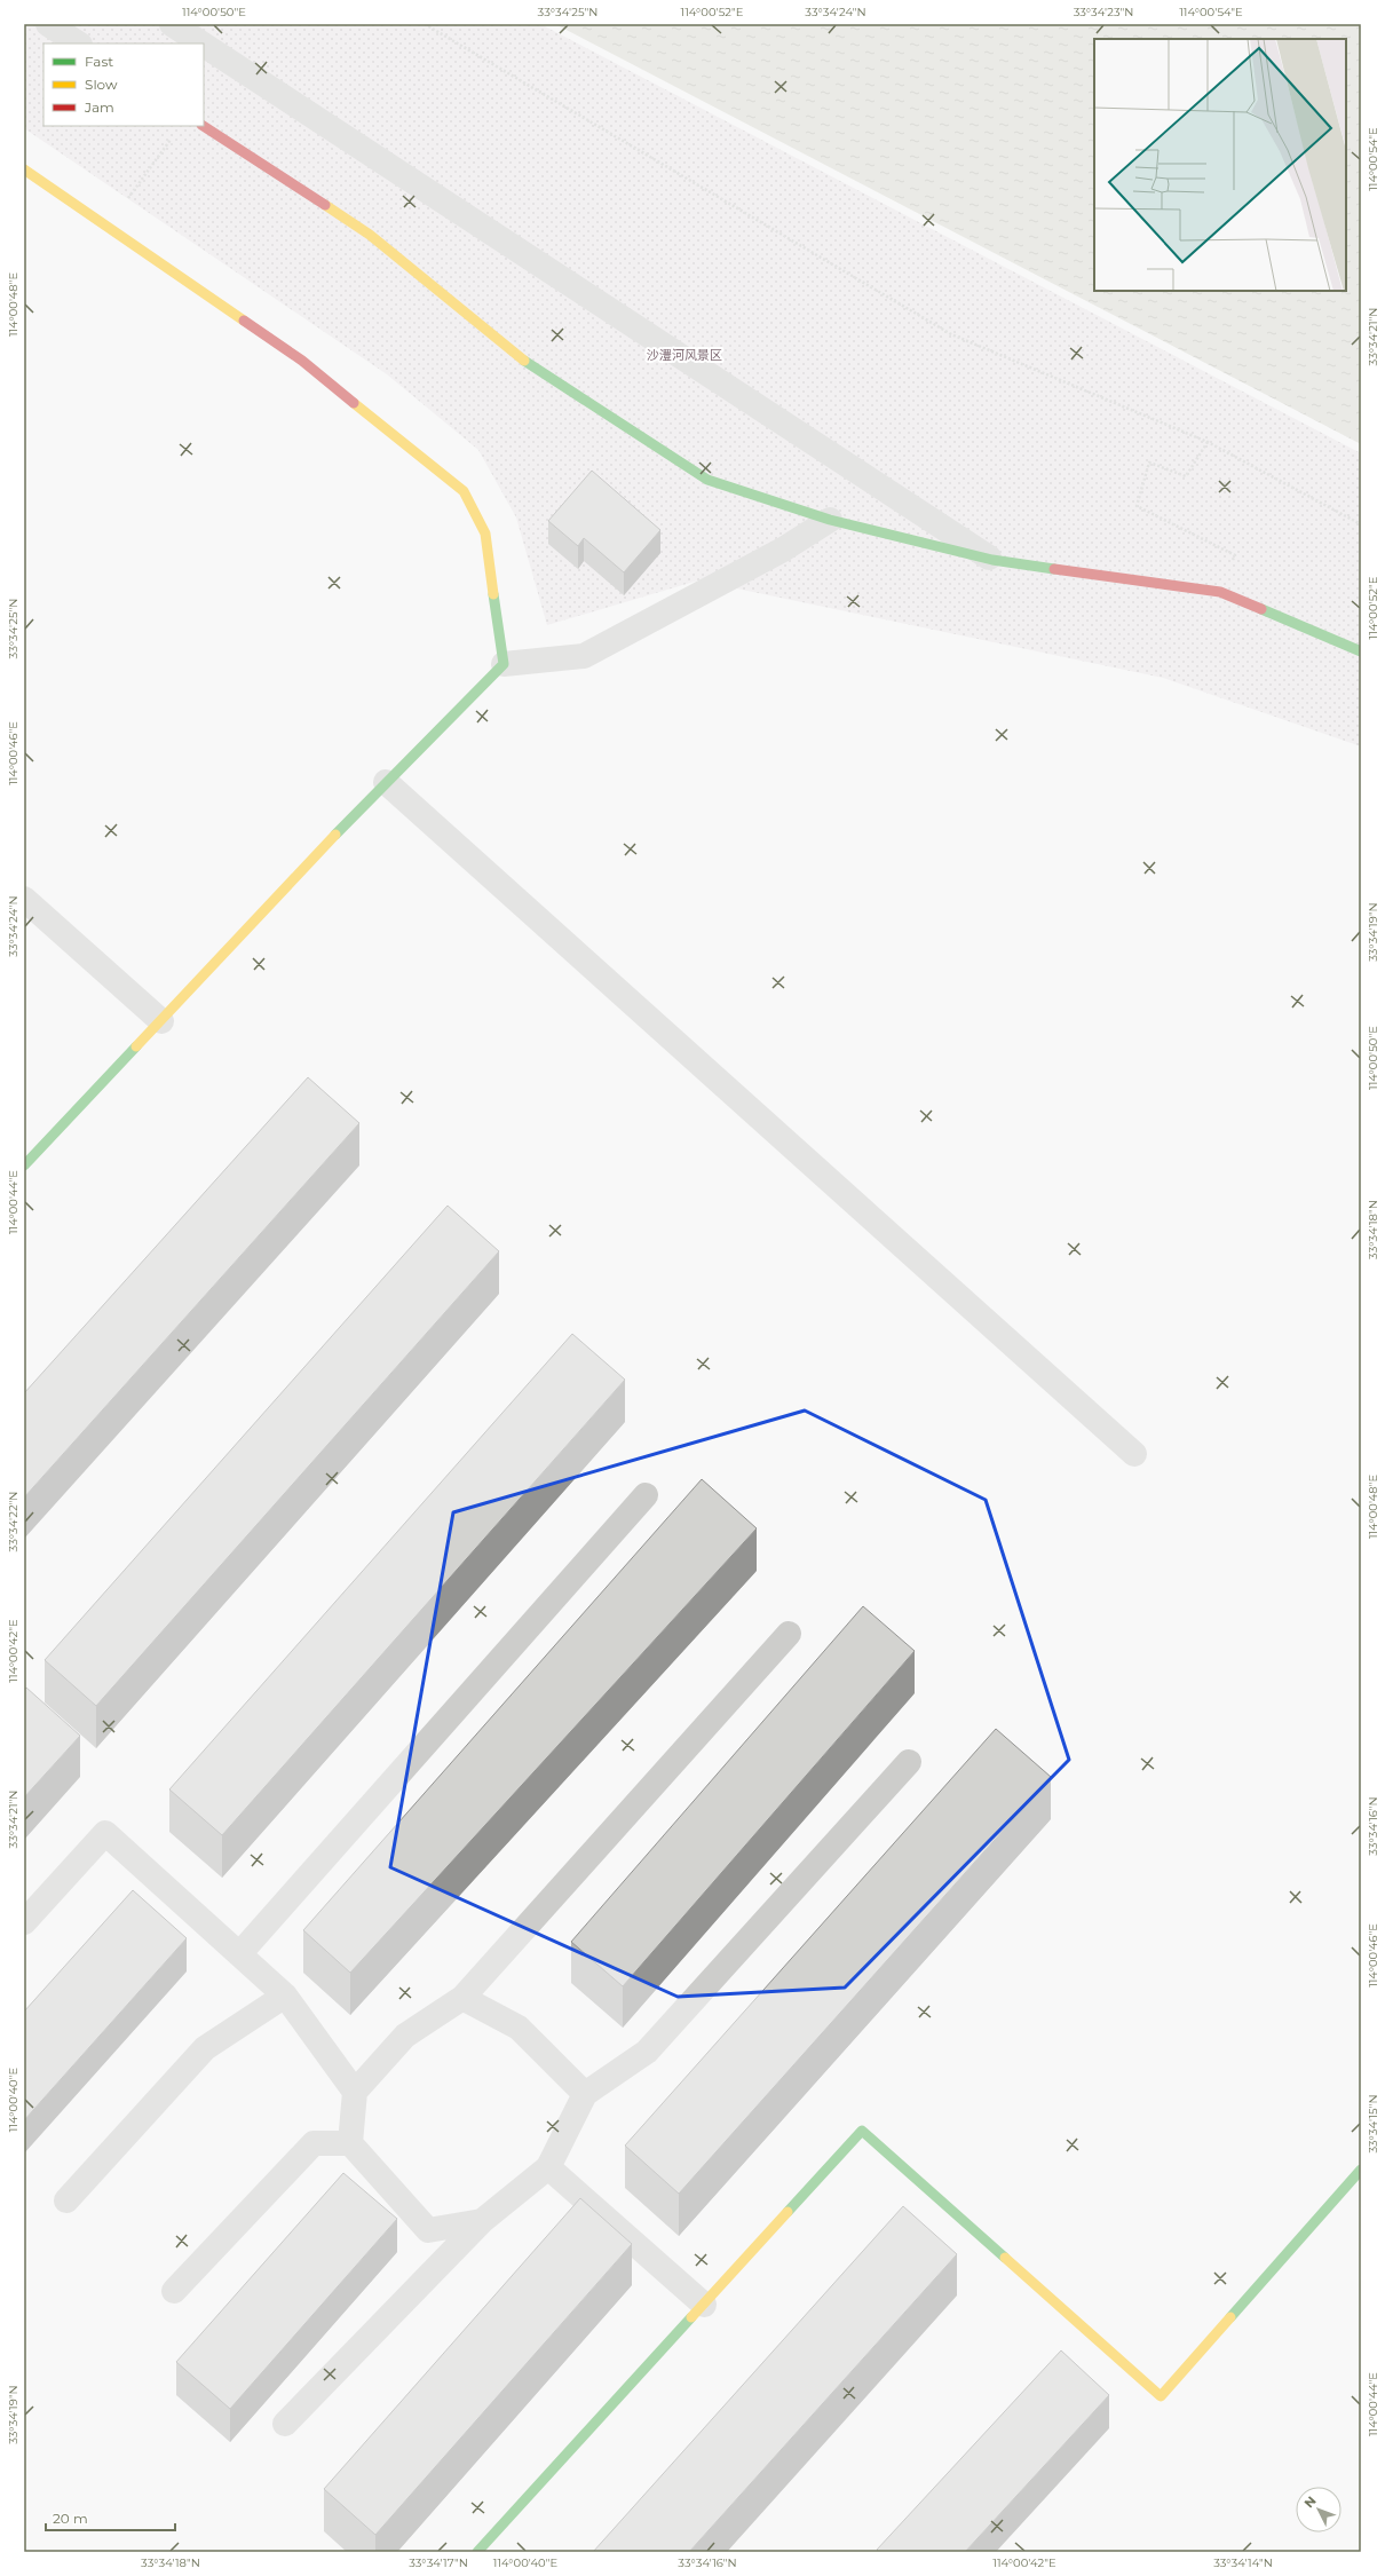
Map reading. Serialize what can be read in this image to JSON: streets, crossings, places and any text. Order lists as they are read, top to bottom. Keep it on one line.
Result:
{"parks":["沙澧河风景区"],"legend":["Fast","Slow","Jam"],"scale_bar":"20 m","north":"top left","coordinates":["114°00'50\"E","33°34'25\"N","114°00'52\"E","33°34'24\"N","33°34'23\"N","114°00'54\"E","114°00'48\"E","33°34'21\"N","114°00'46\"E","33°34'19\"N","114°00'44\"E","33°34'18\"N","33°34'22\"N","114°00'42\"E","33°34'16\"N","114°00'40\"E","33°34'15\"N","33°34'17\"N","33°34'14\"N"]}
